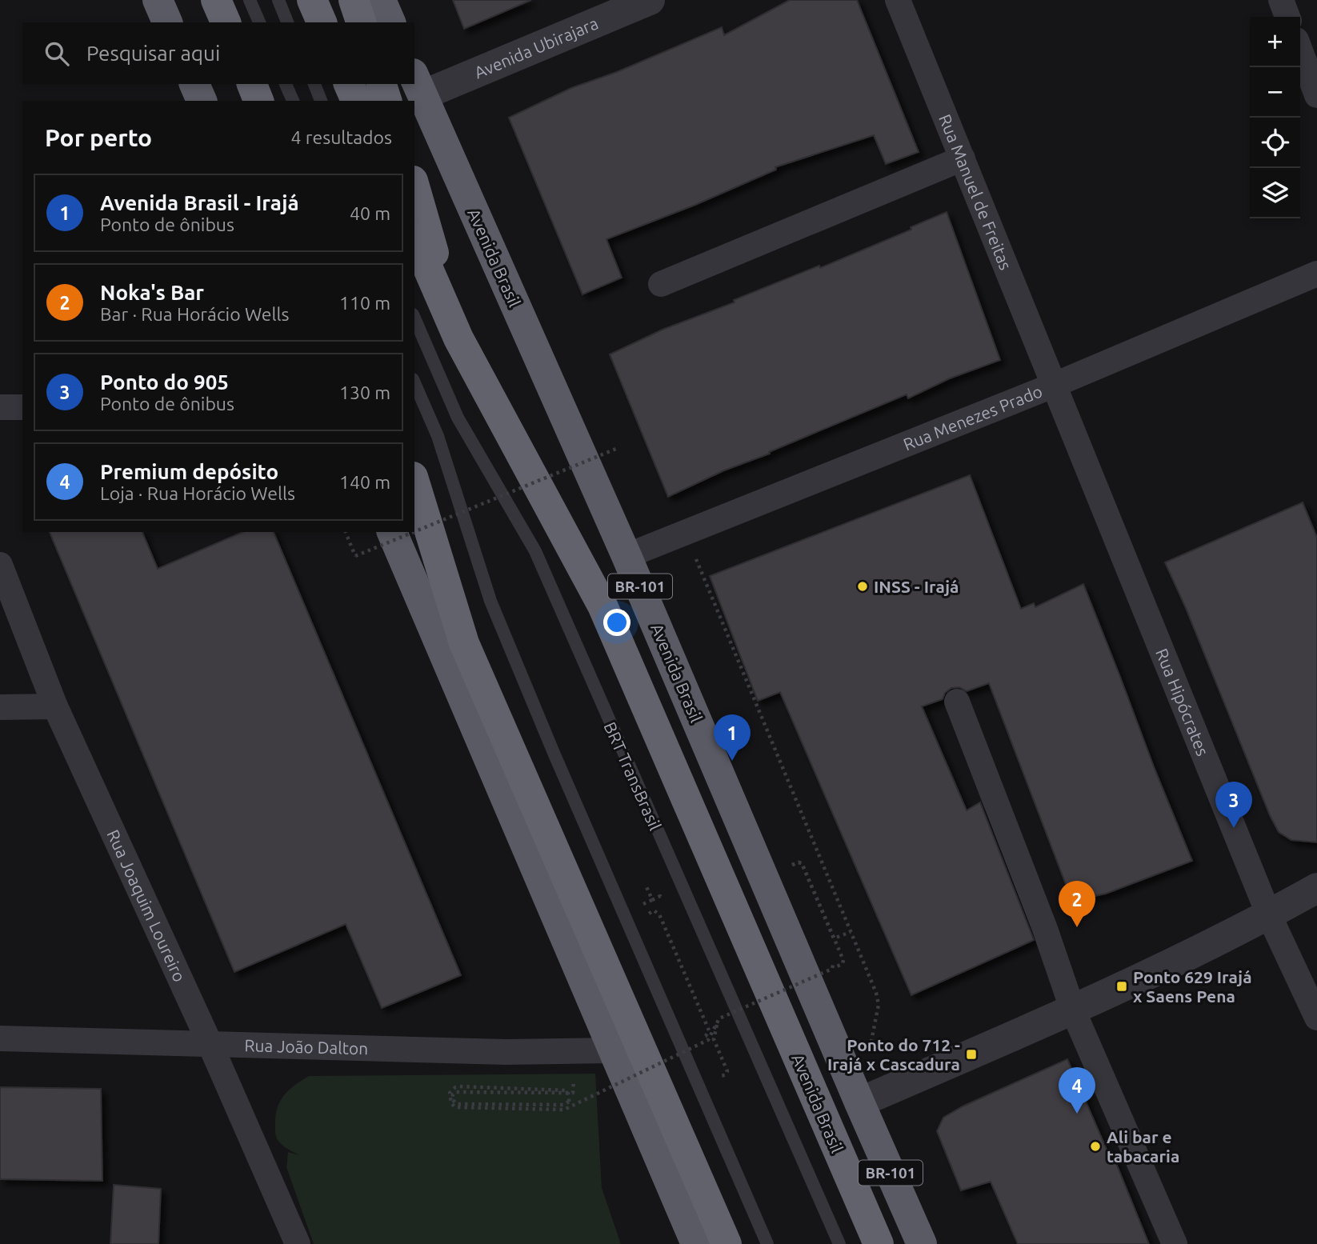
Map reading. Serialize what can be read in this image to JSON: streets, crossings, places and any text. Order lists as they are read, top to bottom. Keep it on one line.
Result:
{"streets":{"highway":["Avenida Brasil","BR-101"],"street":["Avenida Ubirajara","Rua Manuel de Freitas","Rua Menezes Prado","Rua Hipócrates","Rua Joaquim Loureiro","Rua João Dalton"],"lane":["BRT TransBrasil"]},"crossings":[["Avenida Ubirajara","Avenida Brasil"],["Rua Manuel de Freitas","Rua Menezes Prado"],["Rua Manuel de Freitas","Rua Hipócrates"],["Avenida Brasil","Rua Menezes Prado"],["Rua Menezes Prado","Rua Hipócrates"],["Rua Joaquim Loureiro","Rua João Dalton"]],"places":{"other":["INSS - Irajá","Ali bar e tabacaria"],"transit":["Ponto 629 Irajá x Saens Pena","Ponto do 712 - Irajá x Cascadura"]},"page":{"map_buttons":["+","−"],"search":"Pesquisar aqui","heading":["Por perto","4 resultados"],"list":[{"mark":"1","name":"Avenida Brasil - Irajá","note":"Ponto de ônibus","value":"40 m"},{"mark":"2","name":"Noka's Bar","note":"Bar · Rua Horácio Wells","value":"110 m"},{"mark":"3","name":"Ponto do 905","note":"Ponto de ônibus","value":"130 m"},{"mark":"4","name":"Premium depósito","note":"Loja · Rua Horácio Wells","value":"140 m"}],"pins":["1","3","2","4"]}}
